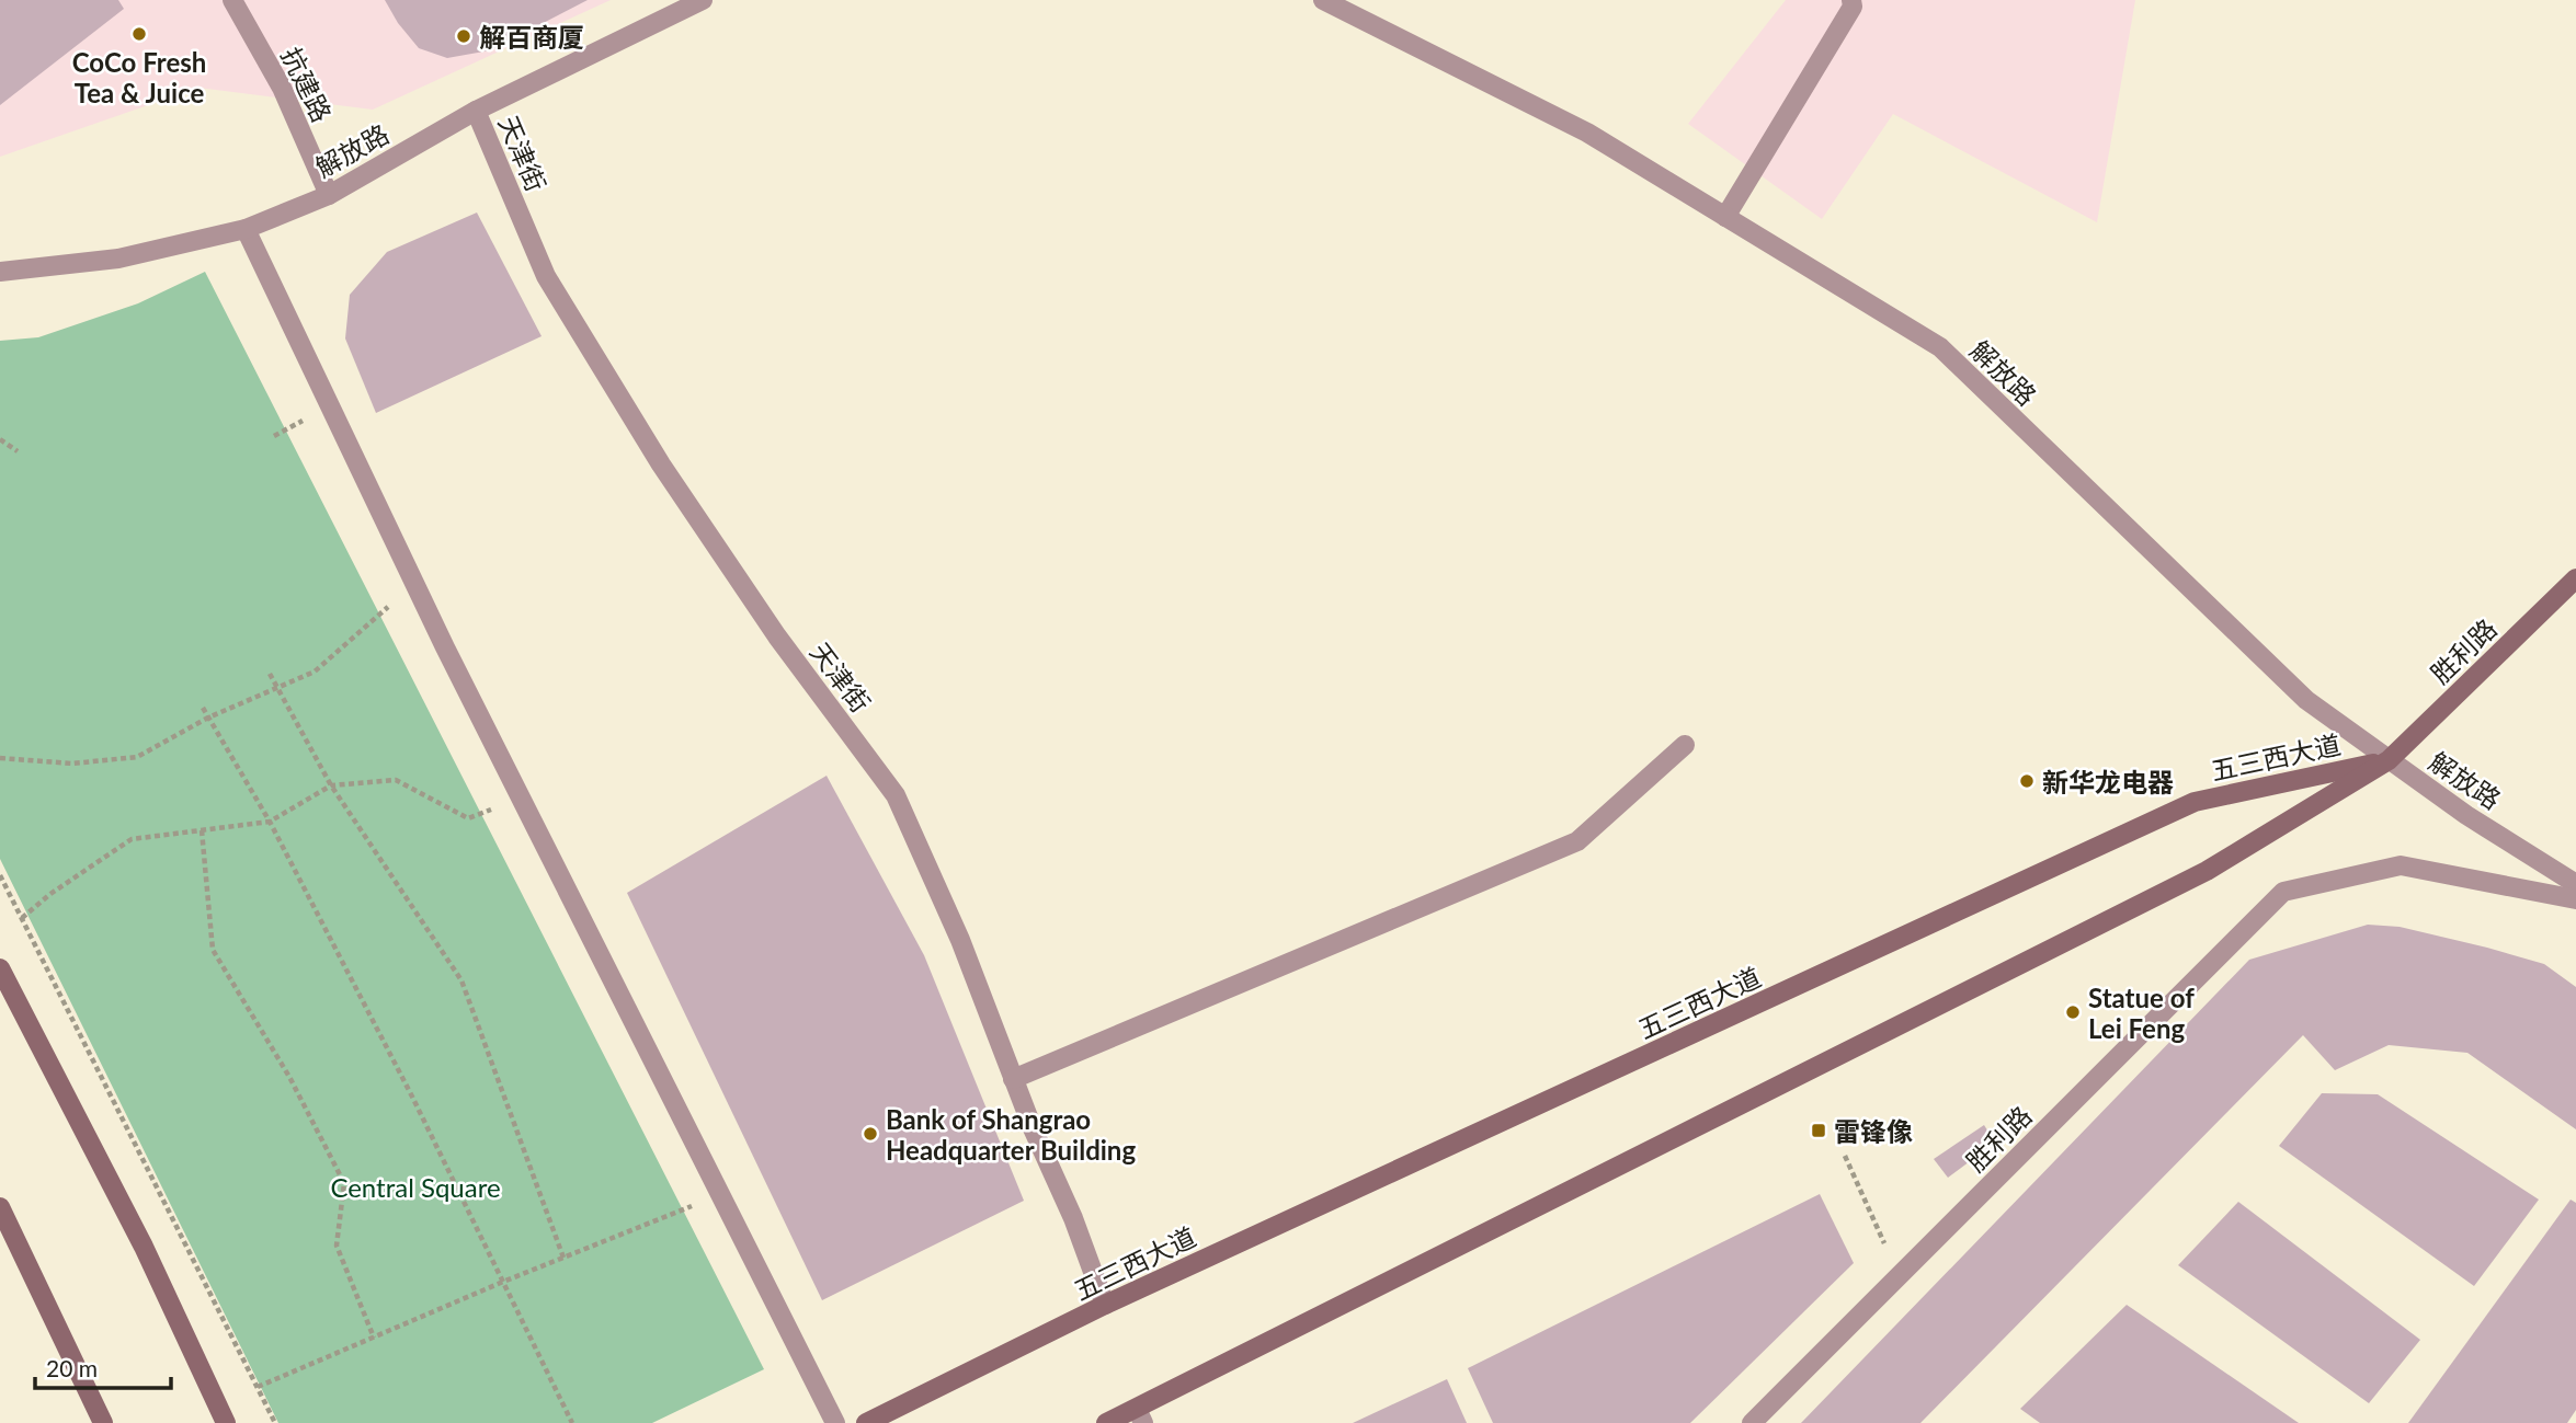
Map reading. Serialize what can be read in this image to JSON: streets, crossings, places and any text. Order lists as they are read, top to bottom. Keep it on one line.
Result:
{"streets":{"main road":["胜利路","五三西大道"],"street":["抗建路","解放路","天津街"]},"crossings":[["抗建路","解放路"],["解放路","天津街"],["解放路","胜利路"],["解放路","五三西大道"],["天津街","五三西大道"],["胜利路","五三西大道"]],"parks":["Central Square"],"places":{"other":["CoCo Fresh Tea & Juice","解百商厦","新华龙电器","Statue of Lei Feng","Bank of Shangrao Headquarter Building"],"transit":["雷锋像"]},"scale_bar":"20 m"}
